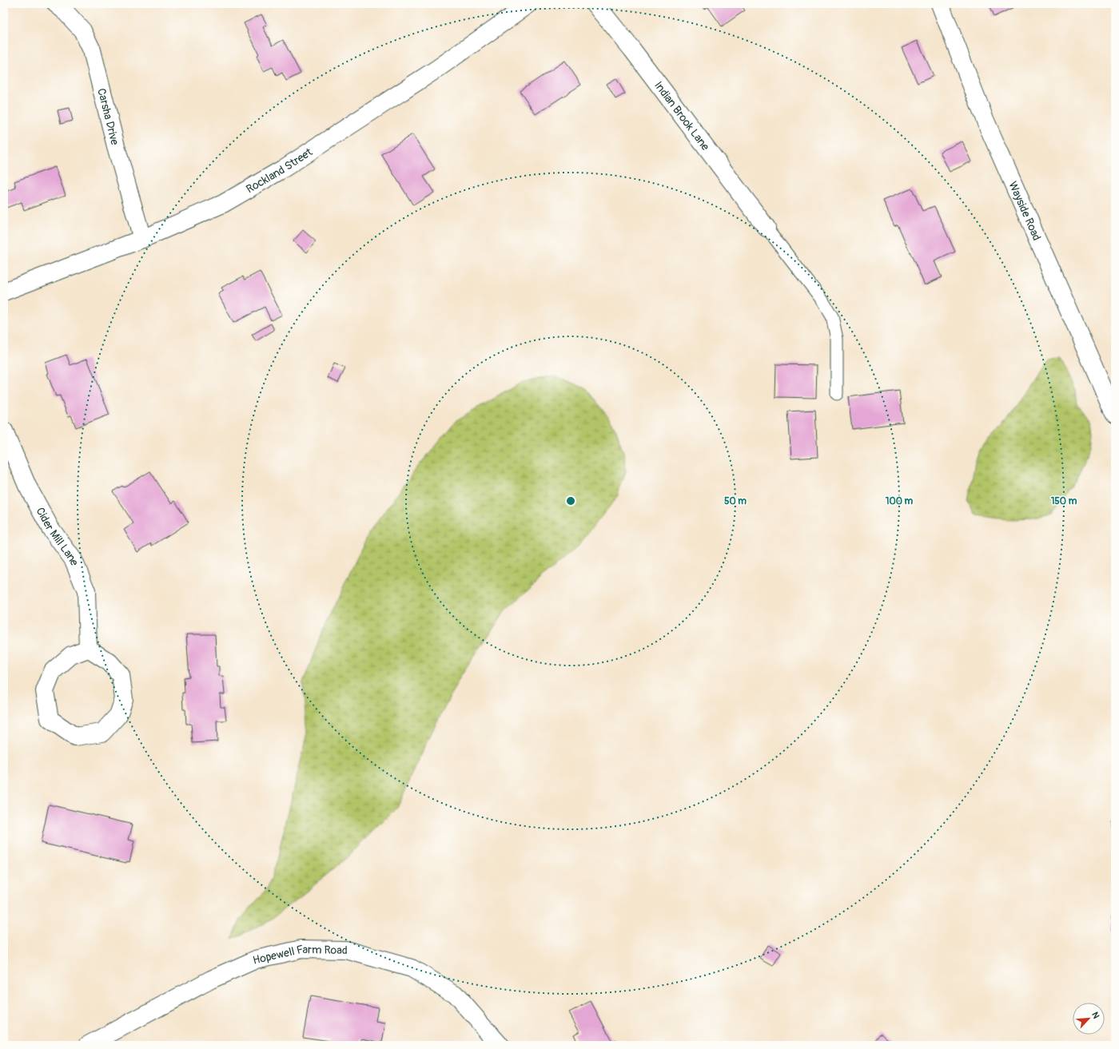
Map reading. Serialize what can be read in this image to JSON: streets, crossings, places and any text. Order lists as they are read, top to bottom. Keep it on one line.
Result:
{"streets":{"street":["Indian Brook Lane","Carsha Drive","Rockland Street","Wayside Road","Cider Mill Lane","Hopewell Farm Road"]},"crossings":[["Carsha Drive","Rockland Street"]],"north":"top right","rings":["50 m","100 m","150 m"]}
